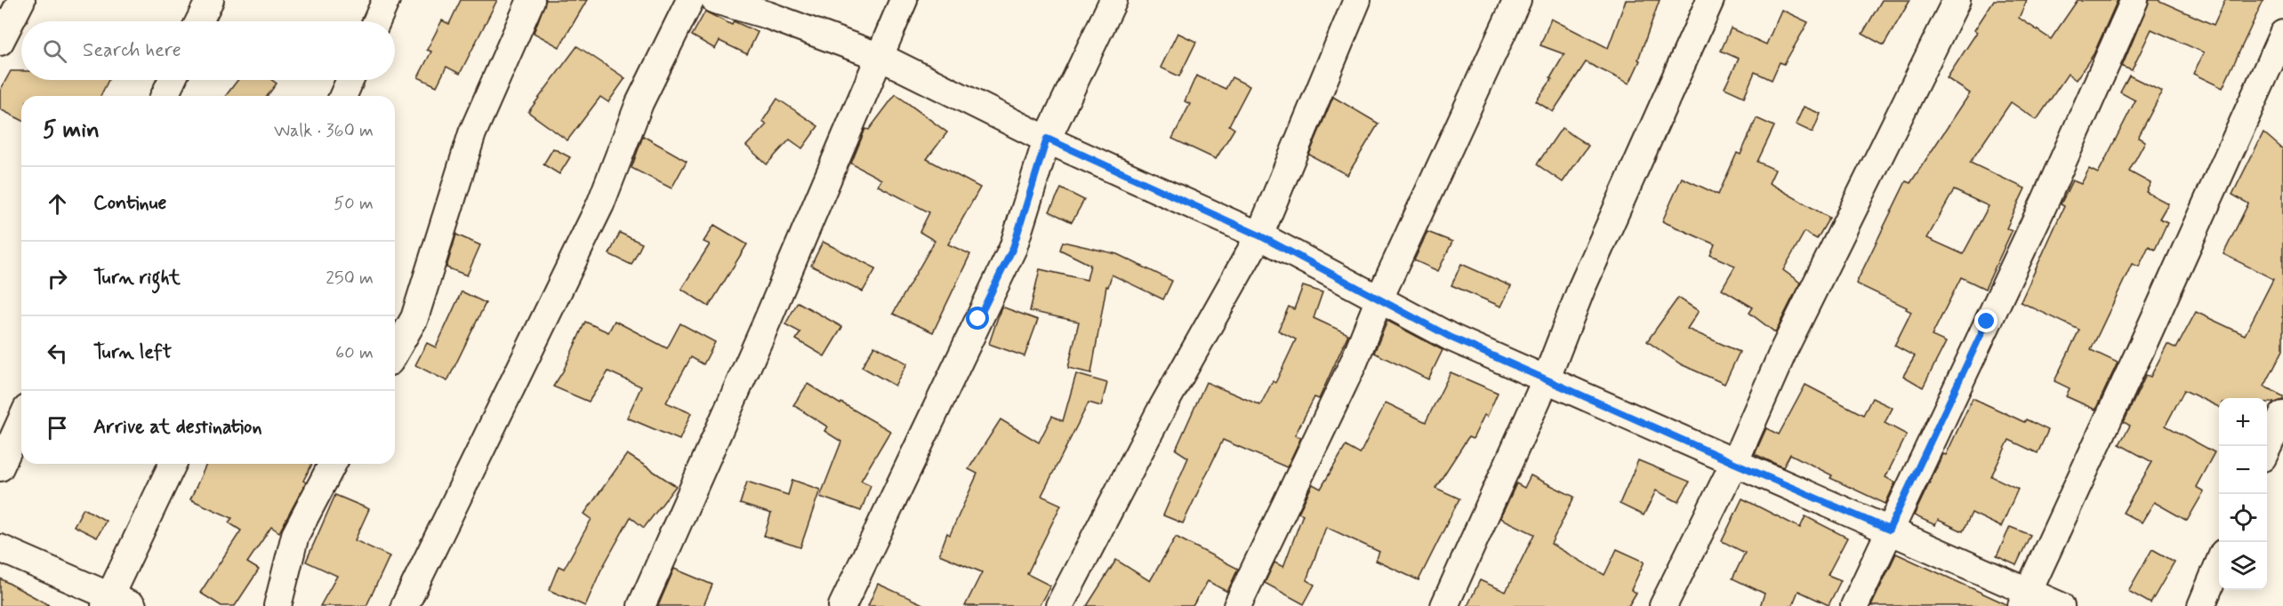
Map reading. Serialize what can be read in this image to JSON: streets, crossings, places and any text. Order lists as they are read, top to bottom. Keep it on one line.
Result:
{"page":{"search":"Search here","heading":["5 min","Walk · 360 m"],"list":[["Continue","50 m"],["Turn right","250 m"],["Turn left","60 m"],"Arrive at destination"],"map_buttons":["+","−"]}}
